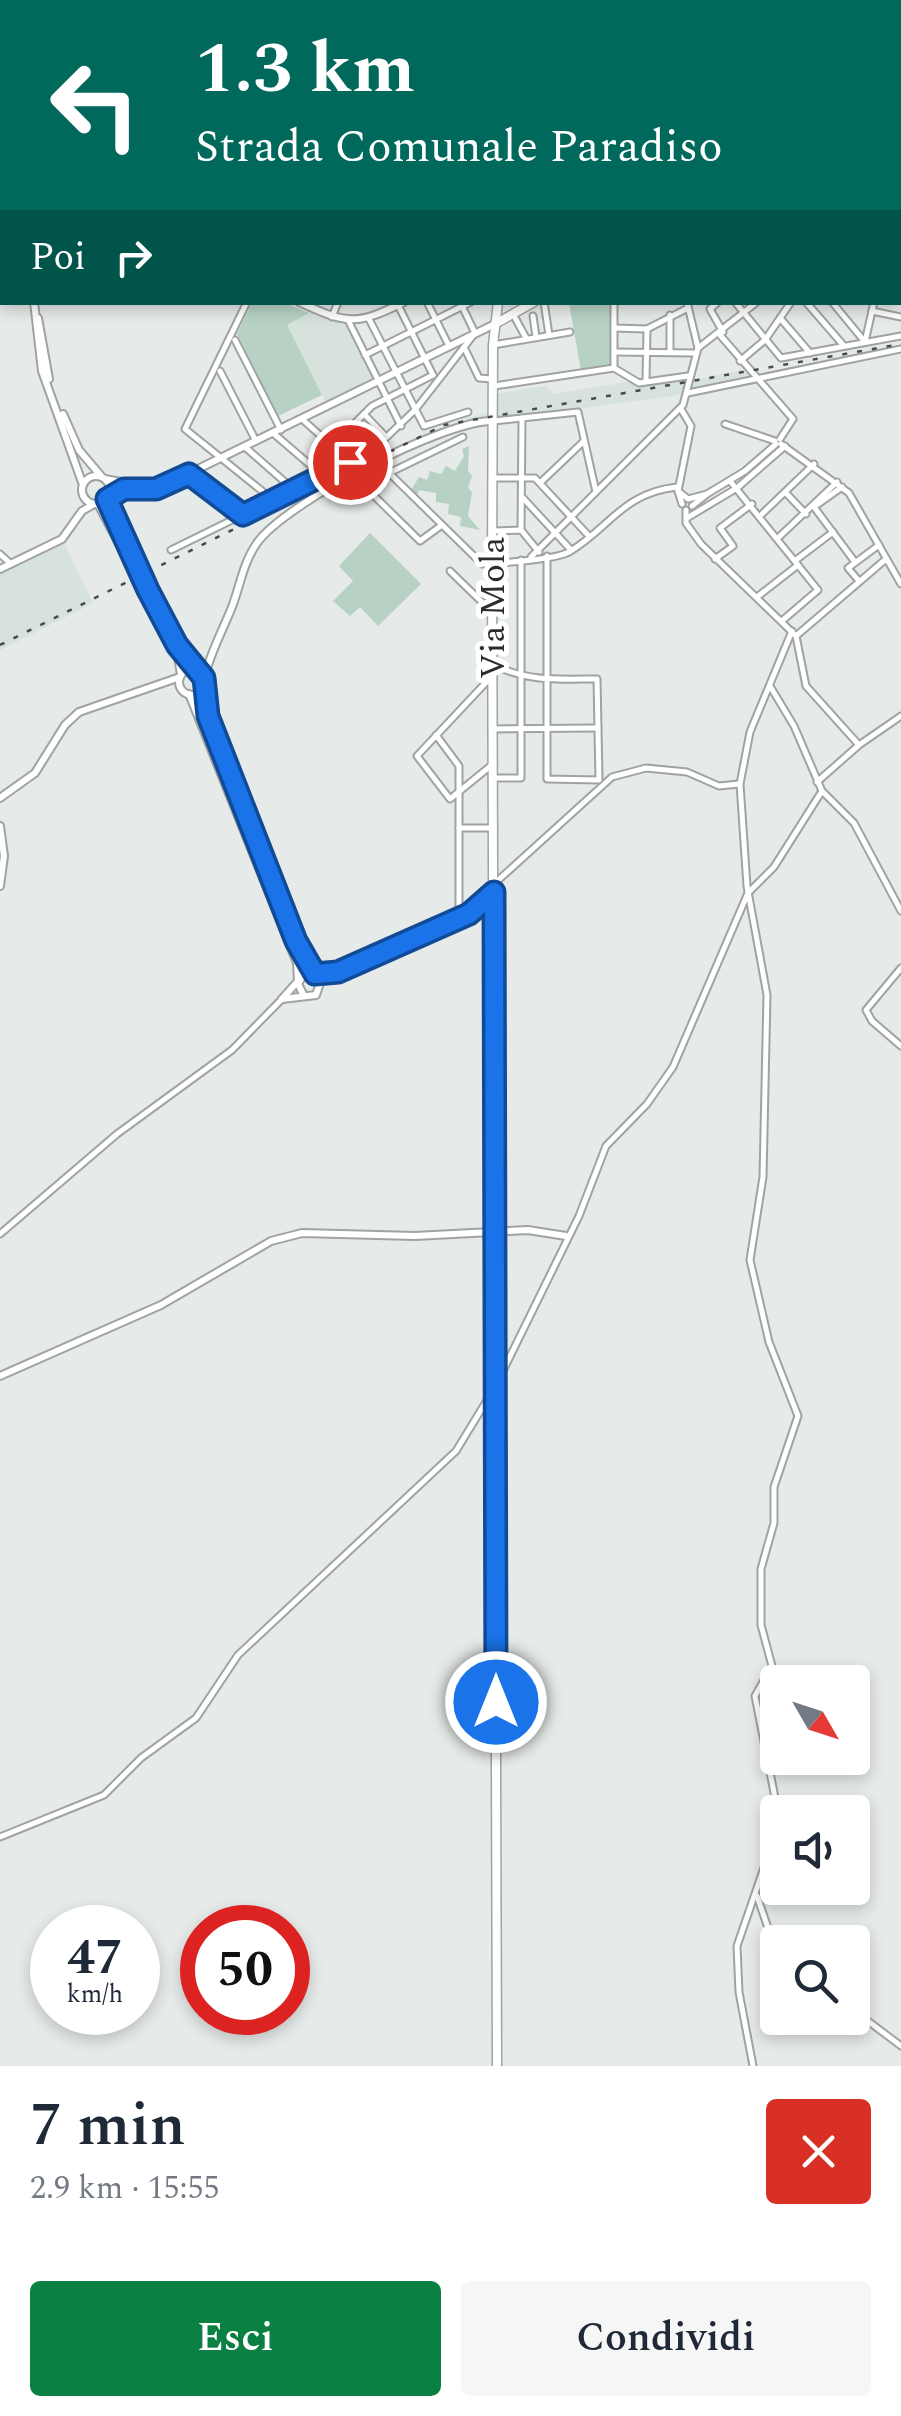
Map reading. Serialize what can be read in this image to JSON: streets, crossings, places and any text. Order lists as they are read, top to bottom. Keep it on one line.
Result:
{"streets":{"main road":["Via Mola"]},"north":"bottom right","page":{"turn":["1.3 km","Strada Comunale Paradiso"],"then":"Poi","speed":"47 km/h","limit":"50","heading":["7 min","2.9 km · 15:55"],"buttons":["Esci","Condividi"]}}
